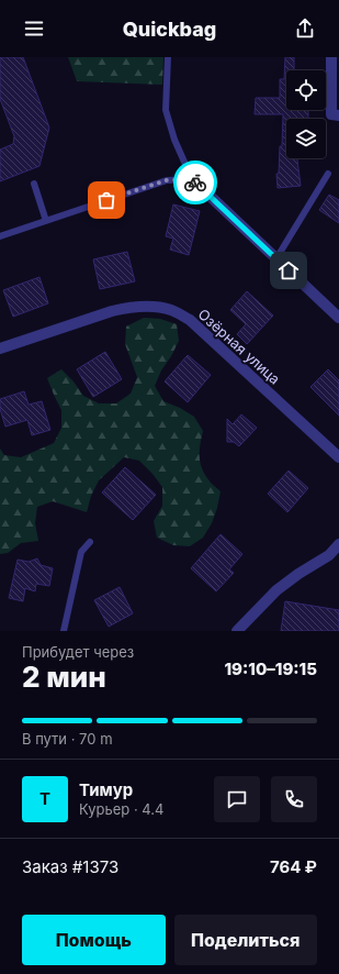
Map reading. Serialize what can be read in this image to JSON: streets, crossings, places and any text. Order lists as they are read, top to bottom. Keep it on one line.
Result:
{"streets":{"street":["Озёрная улица"]},"page":{"header":"Quickbag","heading":["2 мин","Прибудет через","19:10–19:15"],"panel":["Тимур","Курьер · 4.4","Заказ #1373","764 ₽"],"bar":"В пути · 70 m","round":"Т","buttons":["Помощь","Поделиться"]}}
